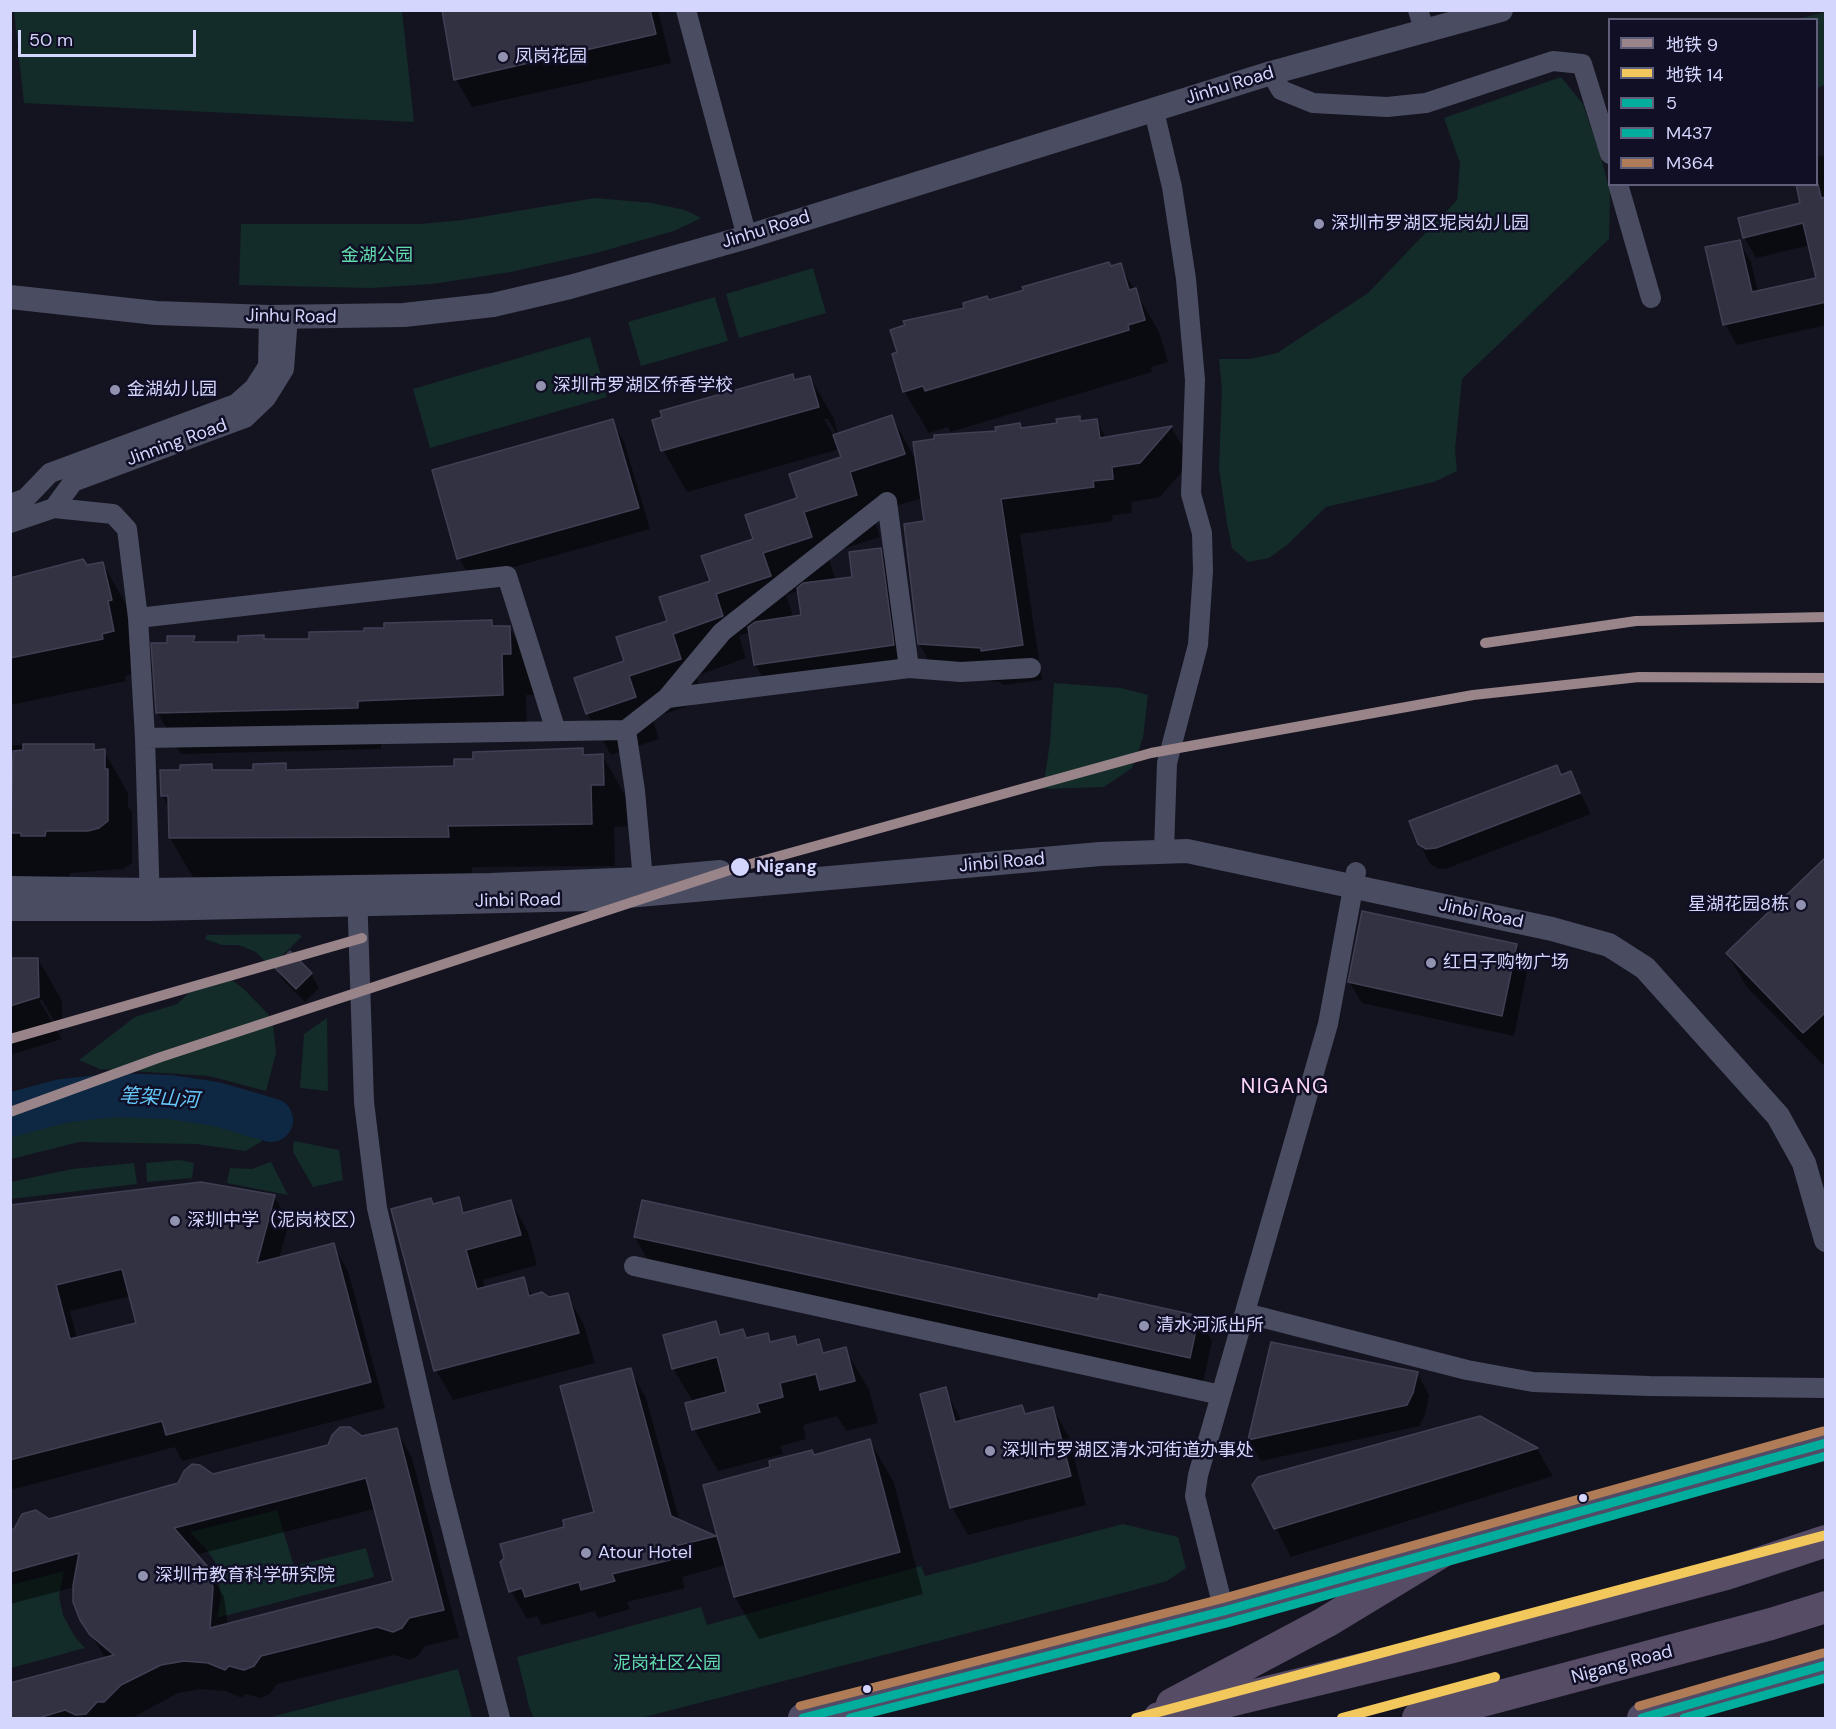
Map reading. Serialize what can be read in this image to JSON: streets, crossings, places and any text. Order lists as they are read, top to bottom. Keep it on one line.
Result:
{"streets":{"highway":["Nigang Road"],"street":["Jinhu Road","Jinning Road","Jinbi Road"]},"crossings":[["Jinhu Road","Jinning Road"]],"districts":["NIGANG"],"water":["笔架山河"],"parks":["金湖公园","泥岗社区公园"],"places":["凤岗花园","深圳市罗湖区坭岗幼儿园","深圳市罗湖区侨香学校","金湖幼儿园","Nigang","星湖花园8栋","红日子购物广场","深圳中学（泥岗校区）","清水河派出所","深圳市罗湖区清水河街道办事处","Atour Hotel","深圳市教育科学研究院"],"lines":["metro line 9","transit line M364","transit line 5","transit line M437","metro line 14"],"legend":["地铁 9","地铁 14","5","M437","M364"],"scale_bar":"50 m"}
